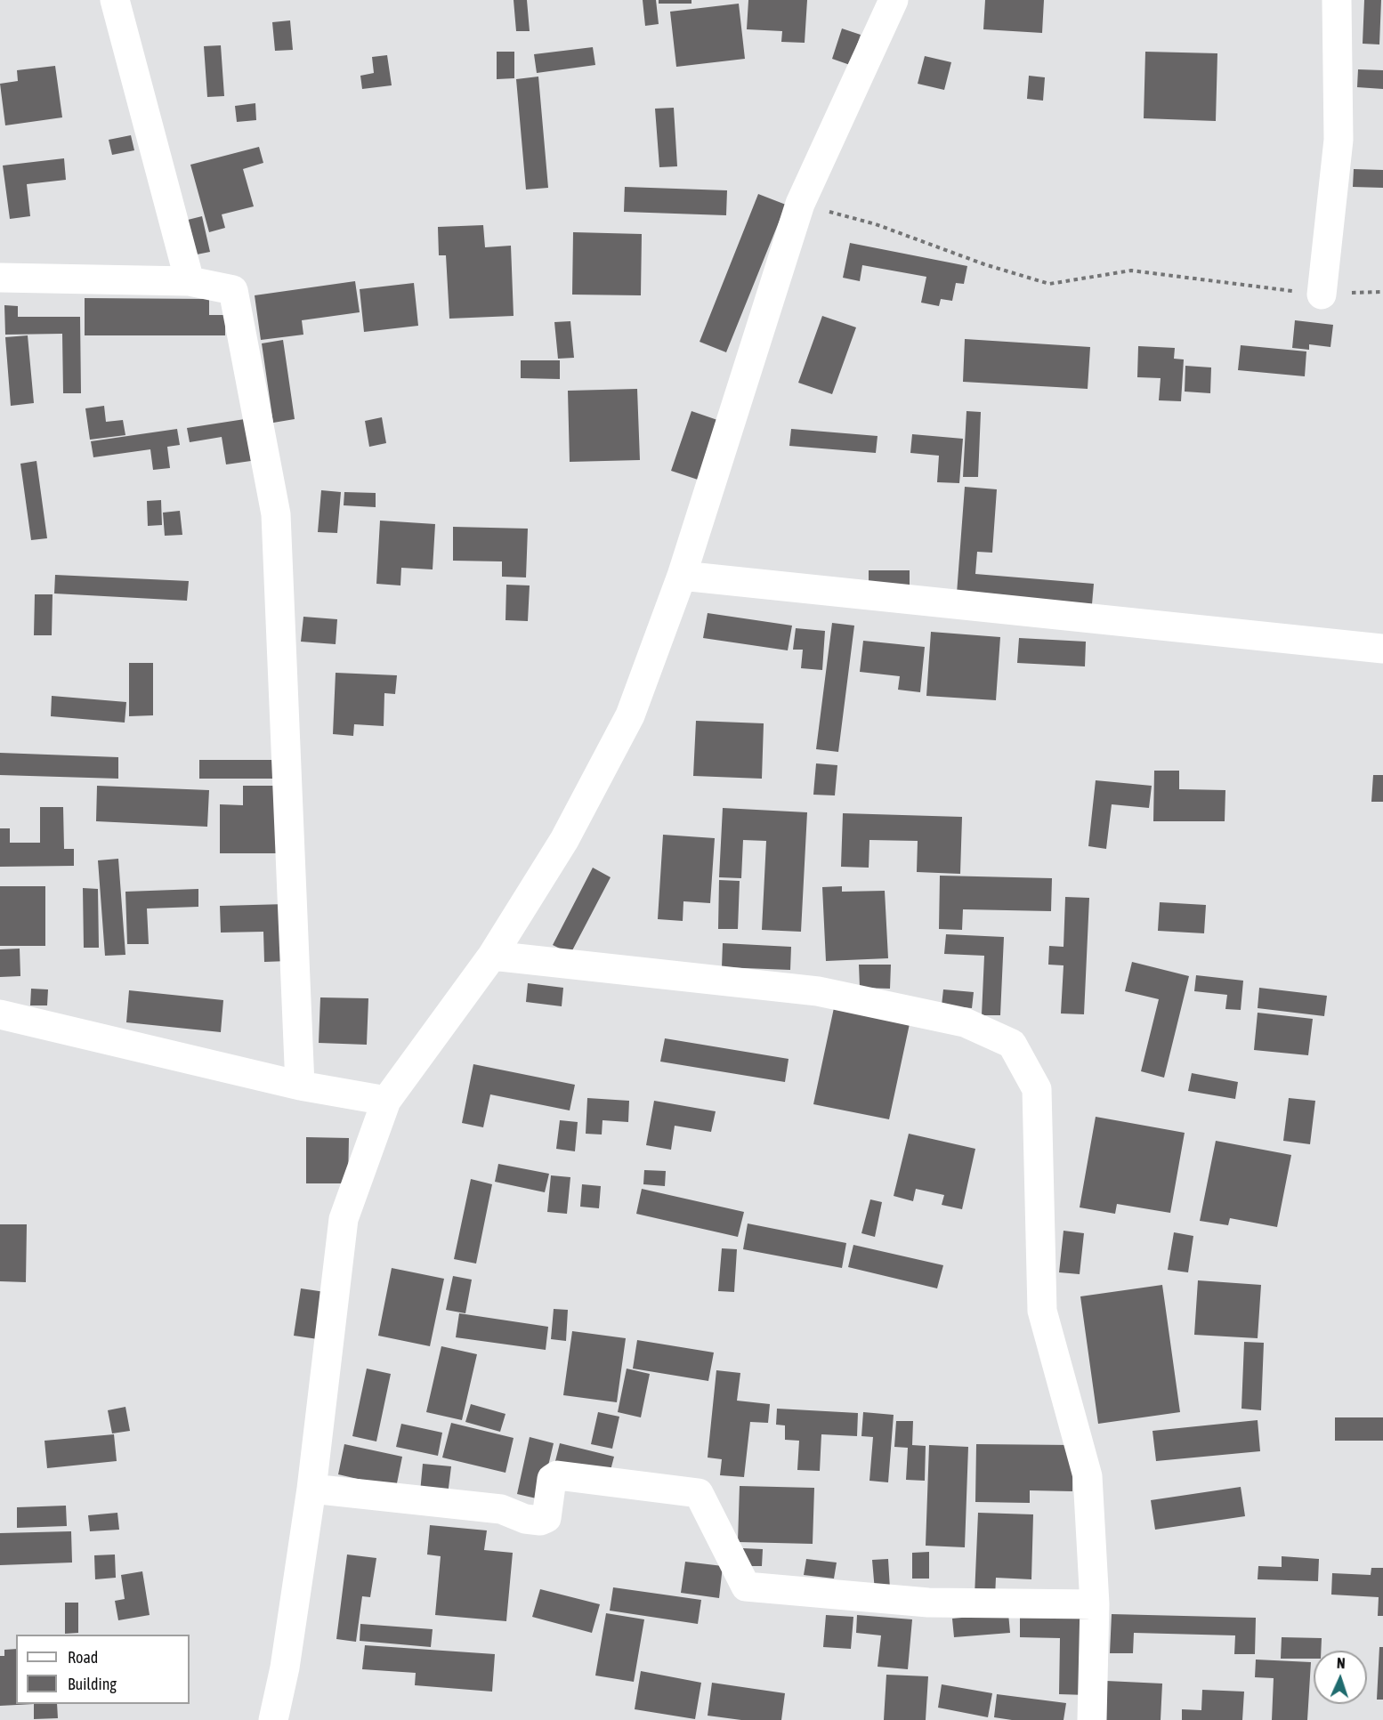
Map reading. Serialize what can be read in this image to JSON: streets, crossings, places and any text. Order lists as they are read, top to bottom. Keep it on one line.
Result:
{"legend":["Road","Building"],"north":"top"}
